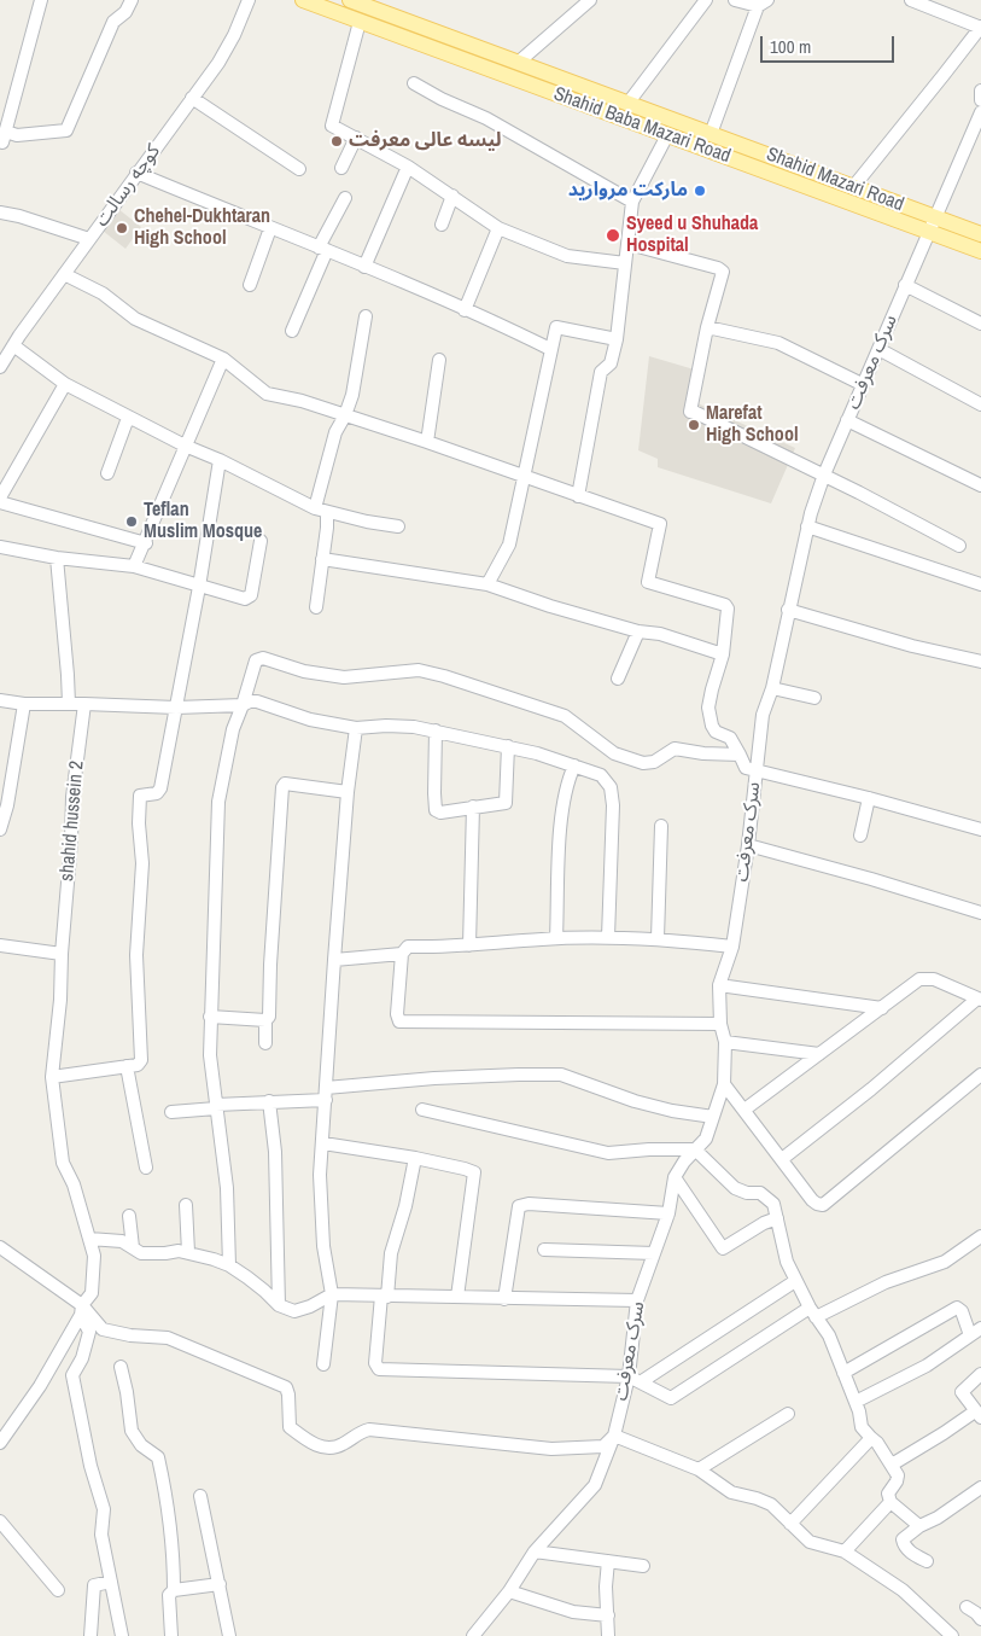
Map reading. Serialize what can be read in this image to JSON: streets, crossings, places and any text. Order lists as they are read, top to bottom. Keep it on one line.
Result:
{"streets":{"main road":["Shahid Baba Mazari Road","Shahid Mazari Road"],"street":["کوچه رسالت","سرک معرفت","shahid hussein 2"]},"crossings":[["Shahid Baba Mazari Road","سرک معرفت"],["Shahid Mazari Road","سرک معرفت"]],"places":["لیسه عالی معرفت","مارکت مروارید","Chehel-Dukhtaran High School","Syeed u Shuhada Hospital","Marefat High School","Teflan Muslim Mosque"],"scale_bar":"100 m"}
